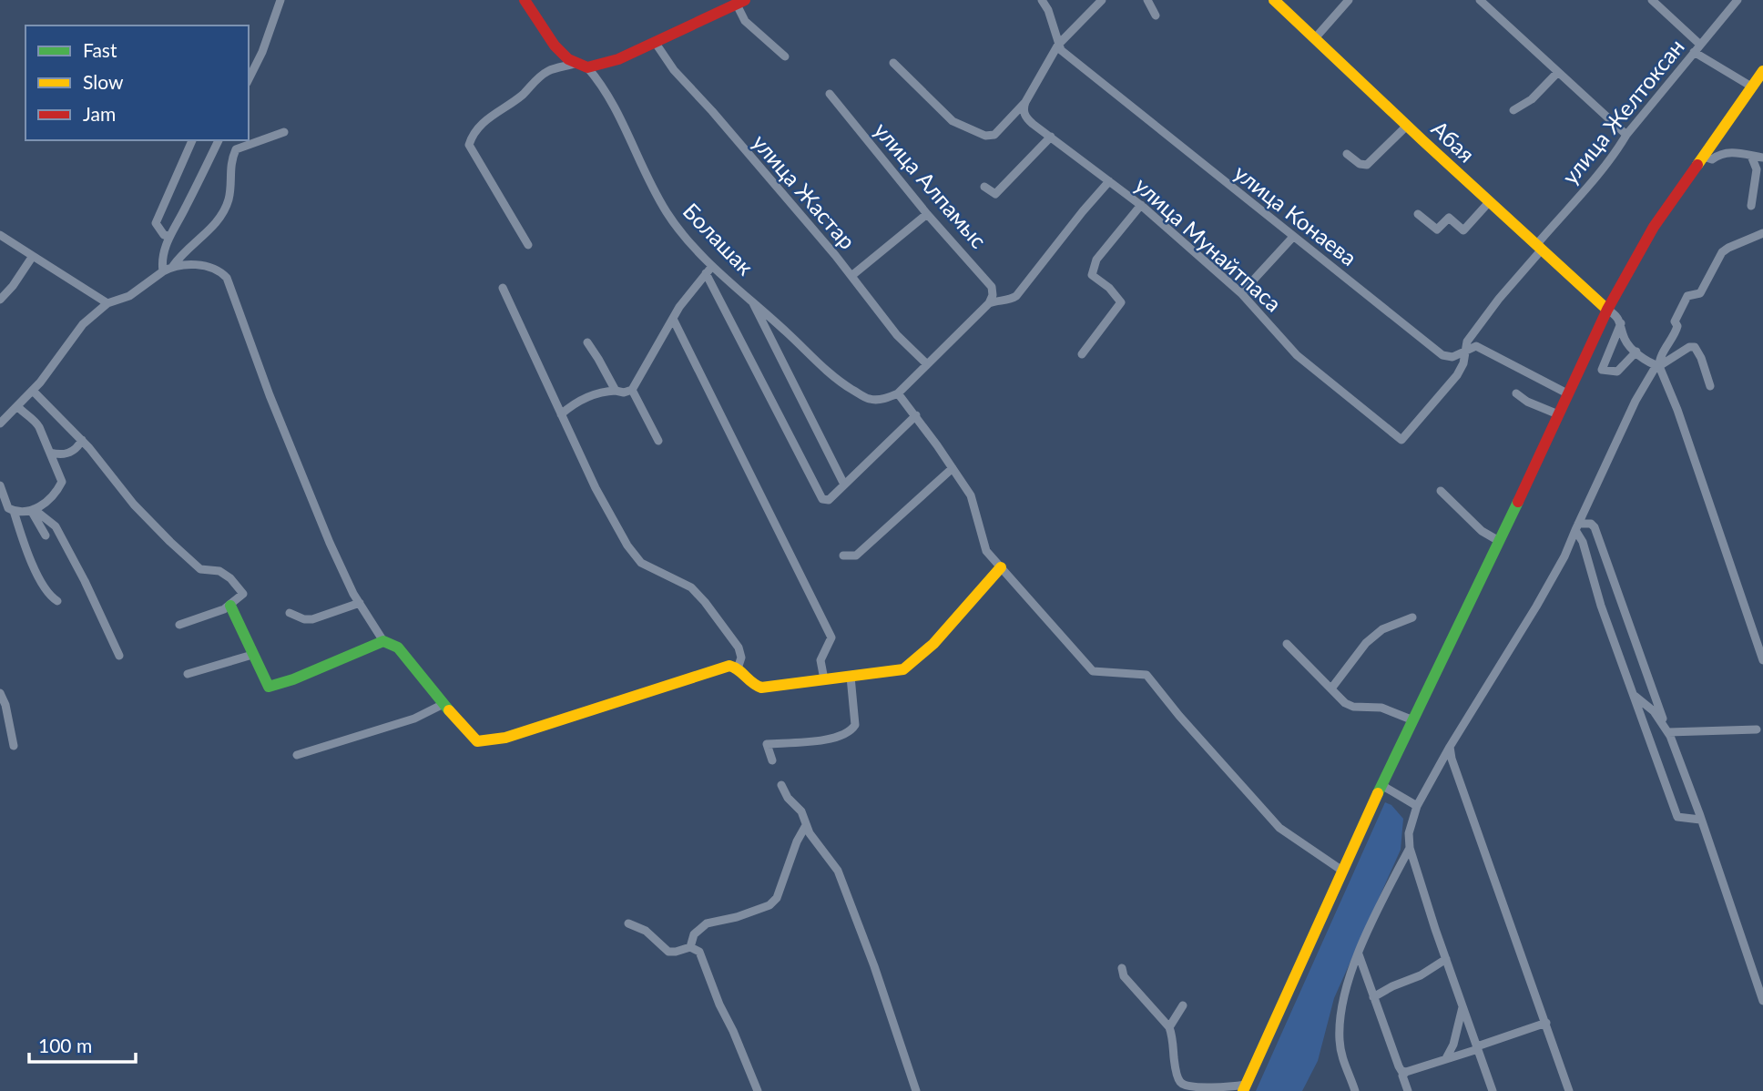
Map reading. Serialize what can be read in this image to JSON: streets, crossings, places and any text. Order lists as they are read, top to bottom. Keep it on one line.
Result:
{"streets":{"street":["улица Желтоксан","Абая","улица Алпамыс","улица Жастар","улица Конаева","Болашак","улица Мунайтпаса"]},"crossings":[["улица Желтоксан","Абая"],["улица Желтоксан","улица Конаева"],["улица Желтоксан","улица Мунайтпаса"]],"legend":["Fast","Slow","Jam"],"scale_bar":"100 m"}
